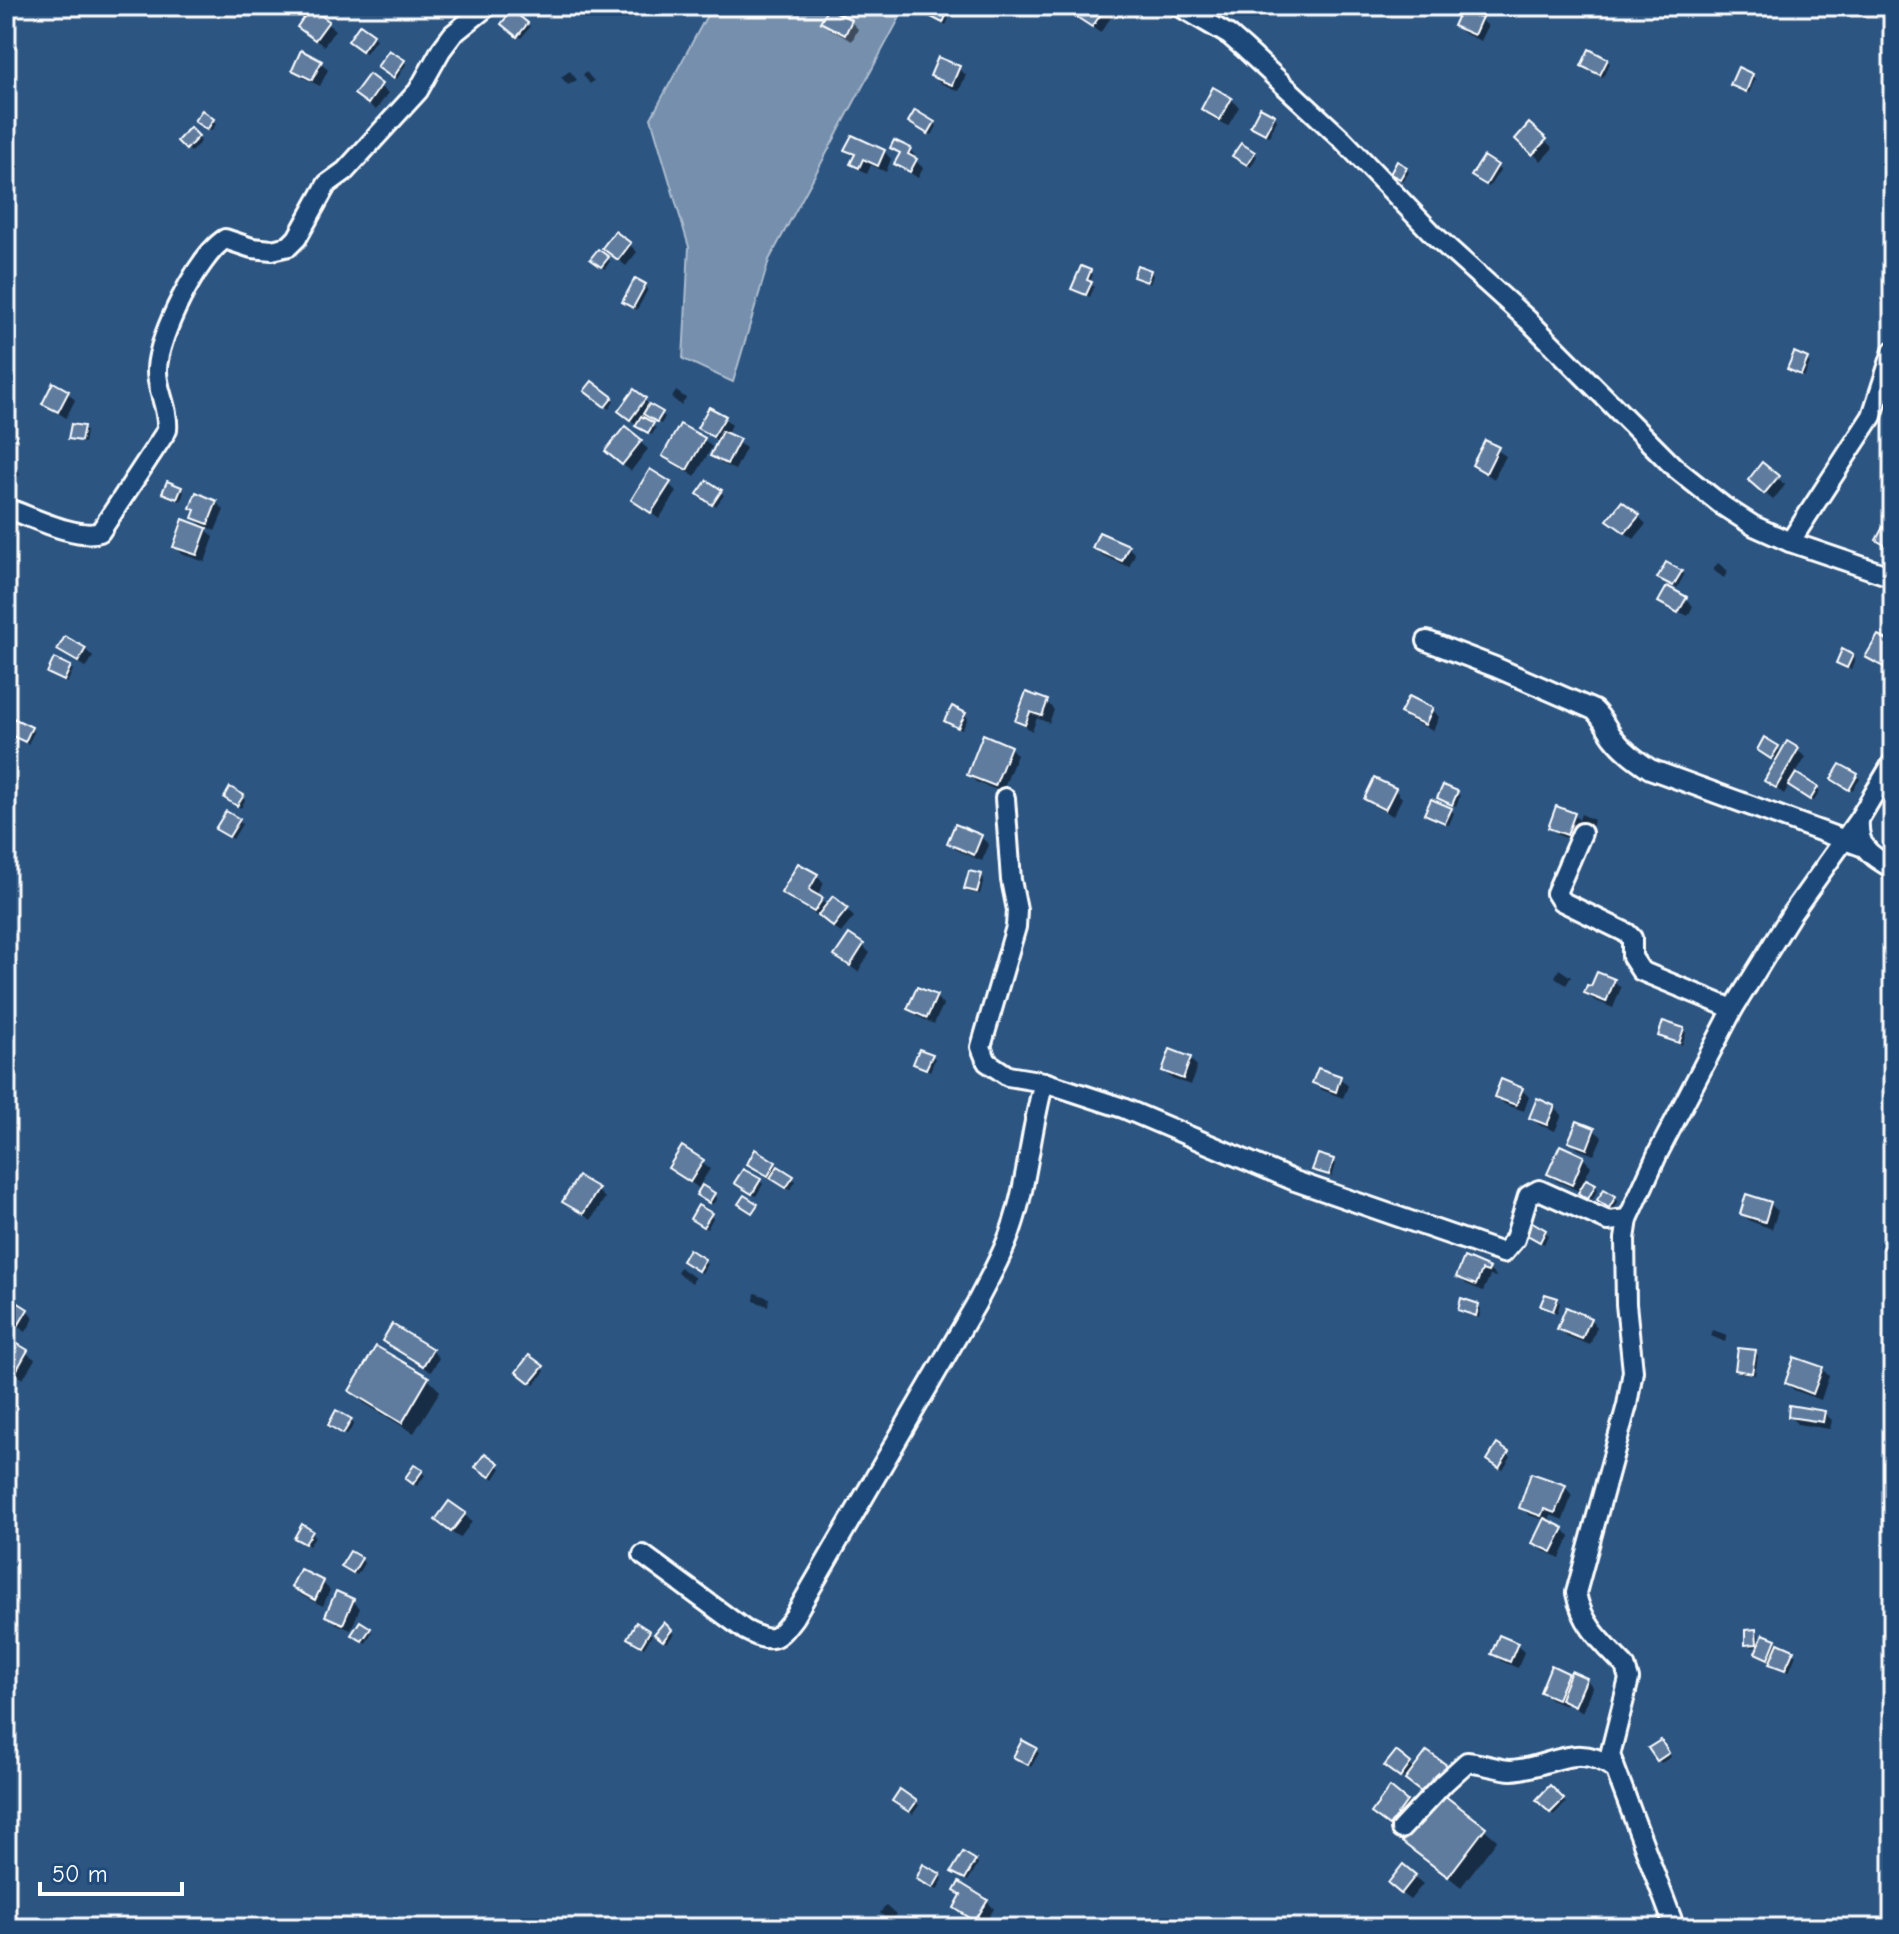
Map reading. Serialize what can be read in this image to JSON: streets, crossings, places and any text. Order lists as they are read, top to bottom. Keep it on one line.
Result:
{"scale_bar":"50 m"}
